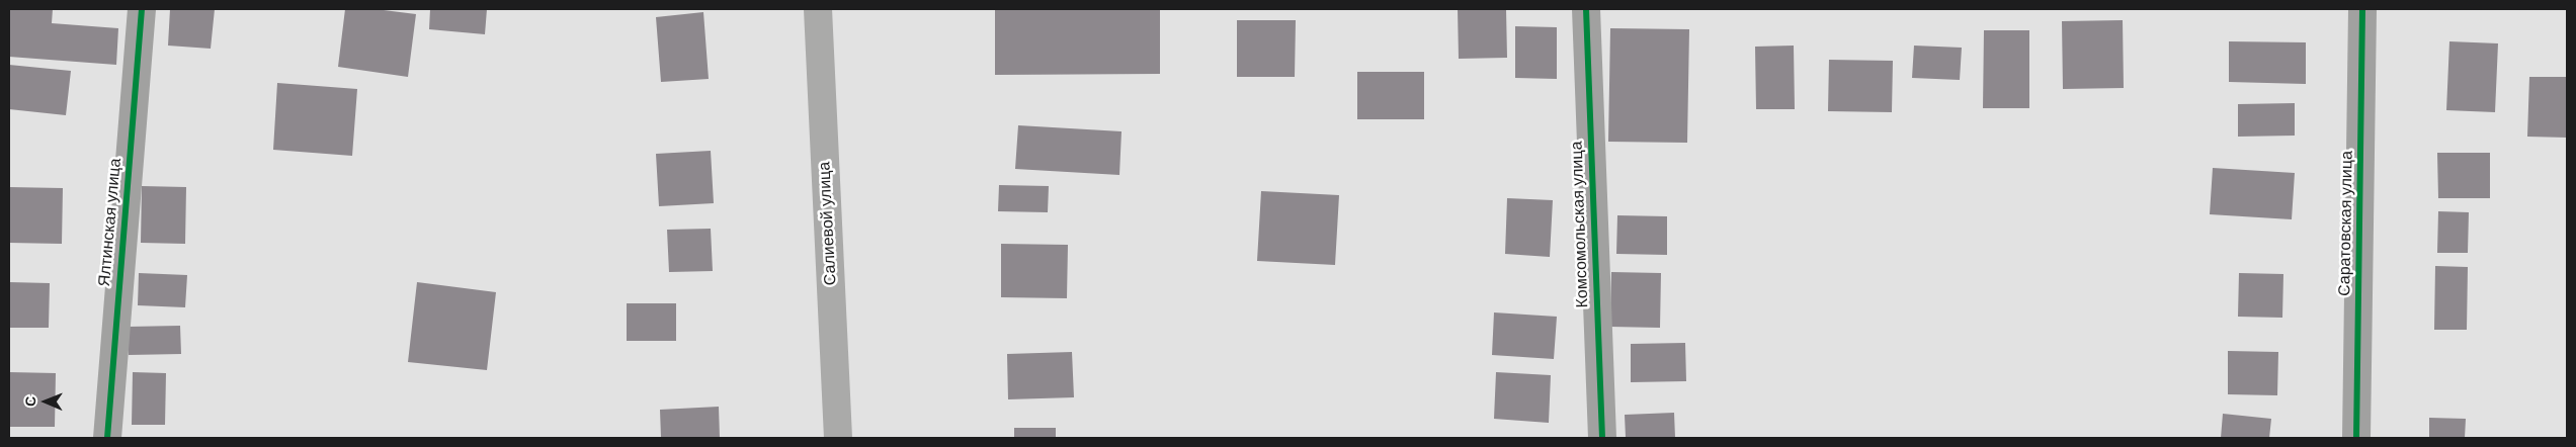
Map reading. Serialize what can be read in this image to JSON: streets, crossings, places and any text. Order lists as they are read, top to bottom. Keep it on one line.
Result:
{"streets":{"main road":["Салиевой улица"],"street":["Ялтинская улица","Саратовская улица","Комсомольская улица"]},"north":"left"}
